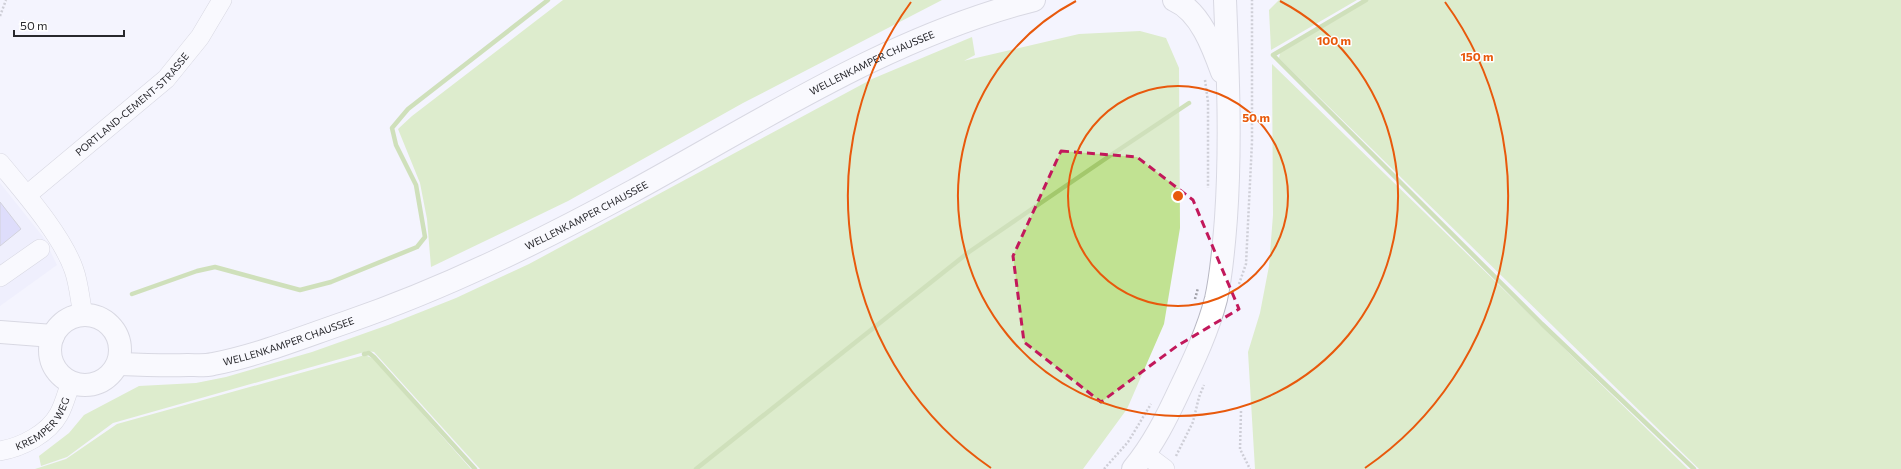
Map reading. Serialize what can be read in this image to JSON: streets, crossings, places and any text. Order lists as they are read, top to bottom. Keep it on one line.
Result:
{"streets":{"main road":["WELLENKAMPER CHAUSSEE"],"street":["PORTLAND-CEMENT-STRASSE","KREMPER WEG"]},"crossings":[["WELLENKAMPER CHAUSSEE","KREMPER WEG"]],"scale_bar":"50 m","rings":["100 m","150 m","50 m"]}
